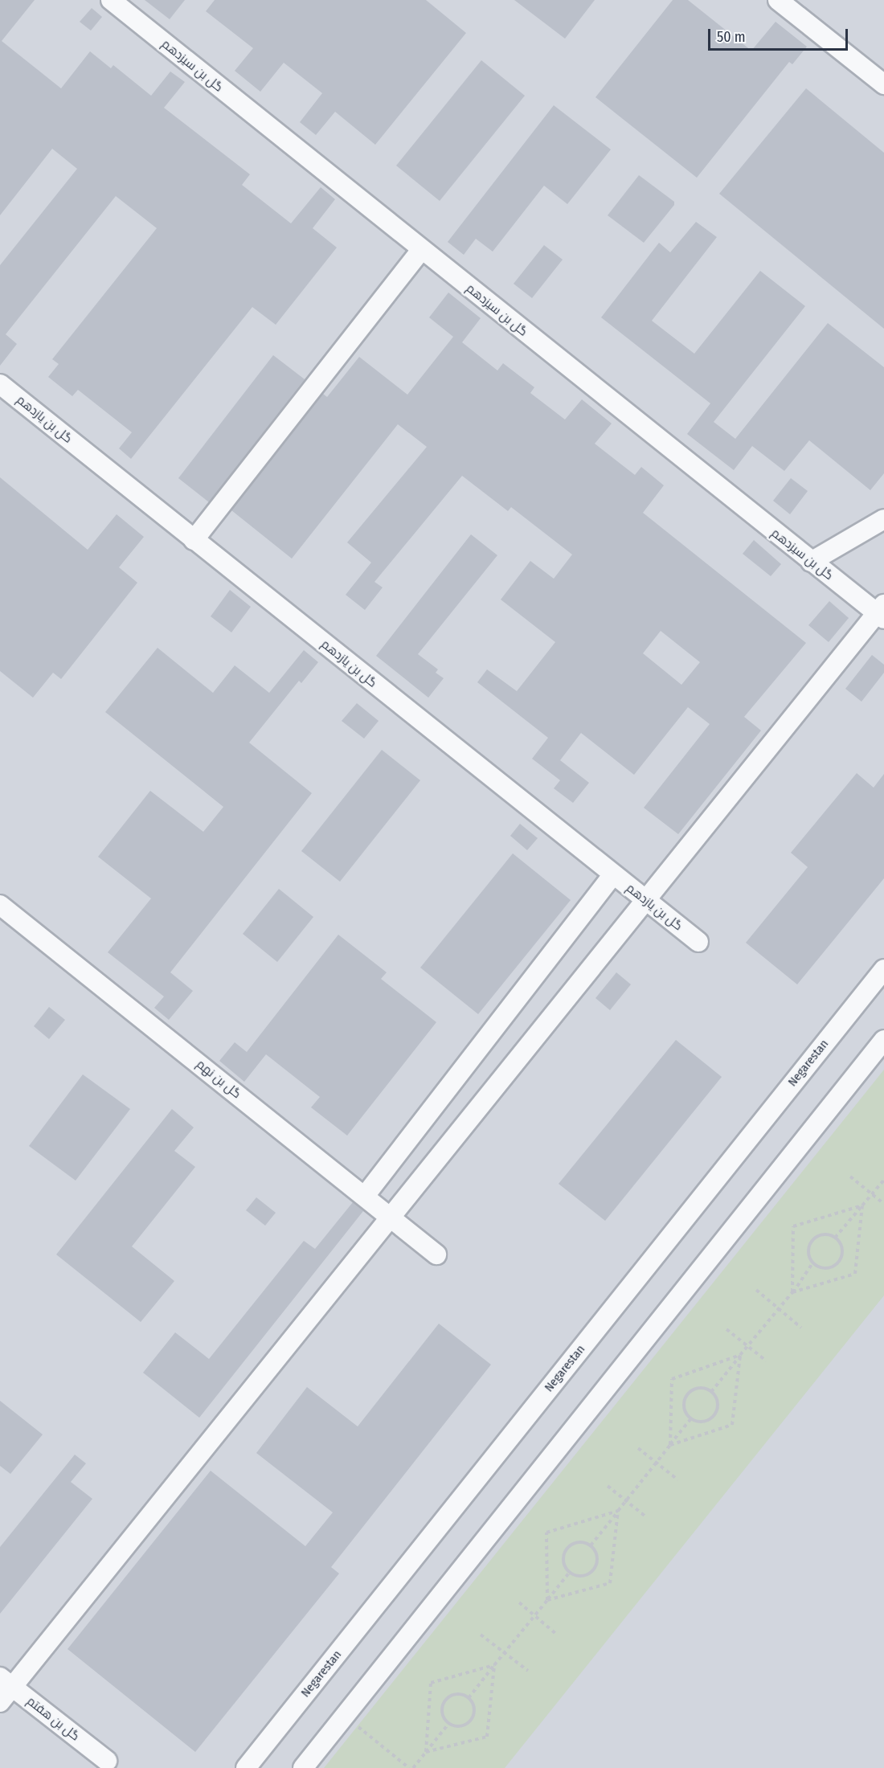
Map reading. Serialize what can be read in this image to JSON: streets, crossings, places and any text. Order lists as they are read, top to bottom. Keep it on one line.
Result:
{"streets":{"street":["گل بن سیزدهم","گل بن یازدهم","Negarestan","گل بن نهم","گل بن هفتم"]},"scale_bar":"50 m"}
